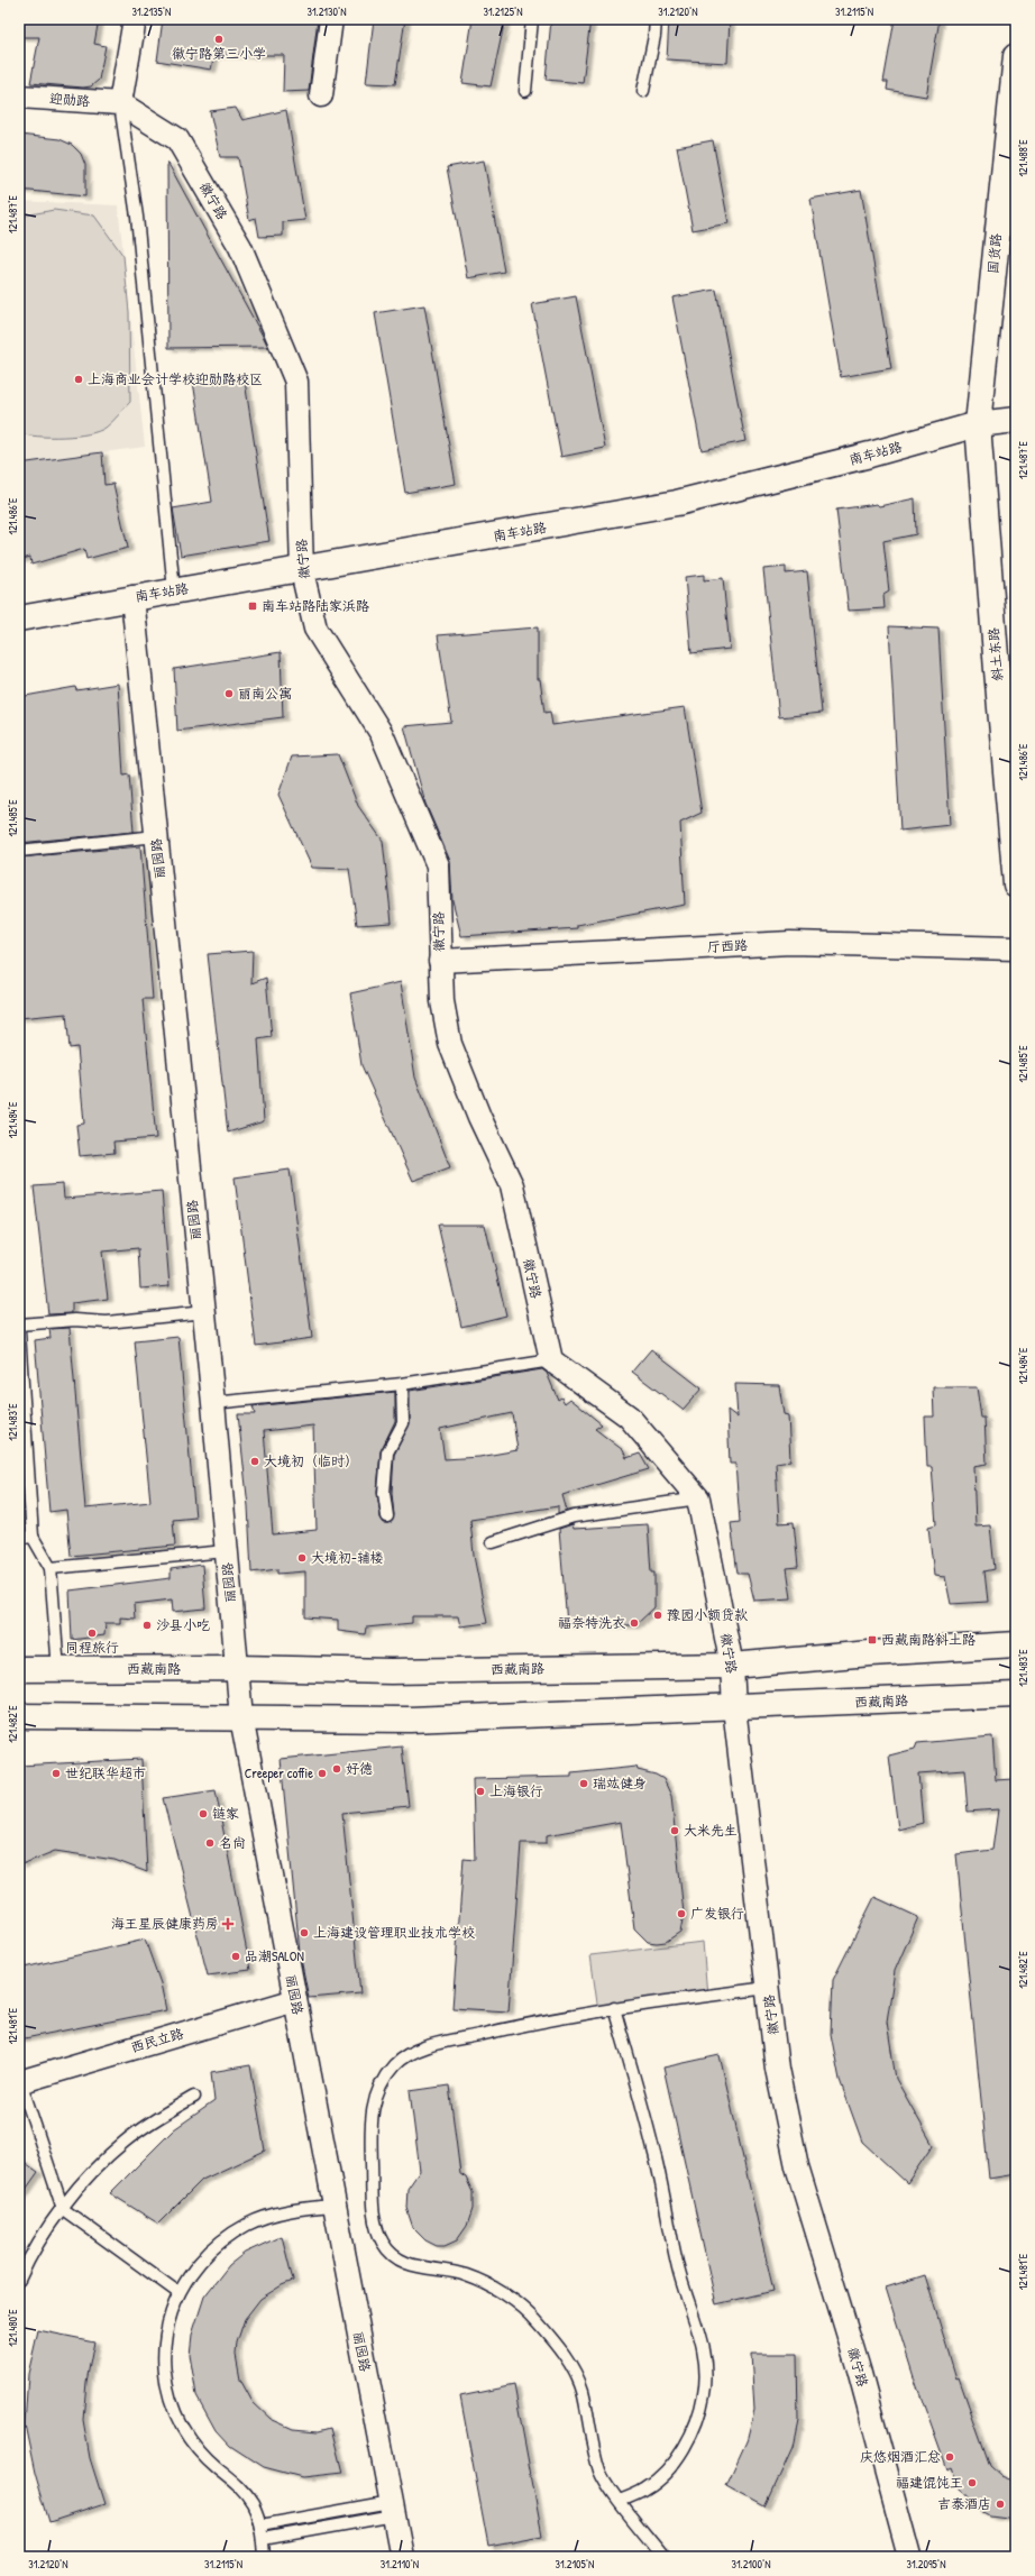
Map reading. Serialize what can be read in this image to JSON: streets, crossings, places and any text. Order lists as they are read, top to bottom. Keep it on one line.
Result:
{"streets":{"main road":["国货路","南车站路","斜土东路","西藏南路"],"street":["迎勋路","徽宁路","丽园路","厅西路","西民立路"]},"crossings":[["迎勋路","徽宁路"],["徽宁路","南车站路"],["徽宁路","厅西路"],["徽宁路","西藏南路"],["国货路","南车站路"],["国货路","斜土东路"],["南车站路","斜土东路"],["南车站路","丽园路"],["丽园路","西藏南路"],["丽园路","西民立路"]],"places":{"other":["徽宁路第三小学","上海商业会计学校迎勋路校区","丽南公寓","大境初（临时）","大境初-辅楼","豫园小额贷款","福奈特洗衣","沙县小吃","同程旅行","好德","世纪联华超市","Creeper coffie","瑞竑健身","上海银行","链家","大米先生","名尚","广发银行","上海建设管理职业技术学校","品潮SALON","庆悠烟酒汇总","福建馄饨王","吉泰酒店"],"transit":["南车站路陆家浜路","西藏南路斜土路"],"health":["海王星辰健康药房"]},"coordinates":["31.2135°N","31.2130°N","31.2125°N","31.2120°N","31.2115°N","121.488°E","121.487°E","121.486°E","121.485°E","121.484°E","121.483°E","121.482°E","121.481°E","121.480°E","31.2110°N","31.2105°N","31.2100°N","31.2095°N"]}
